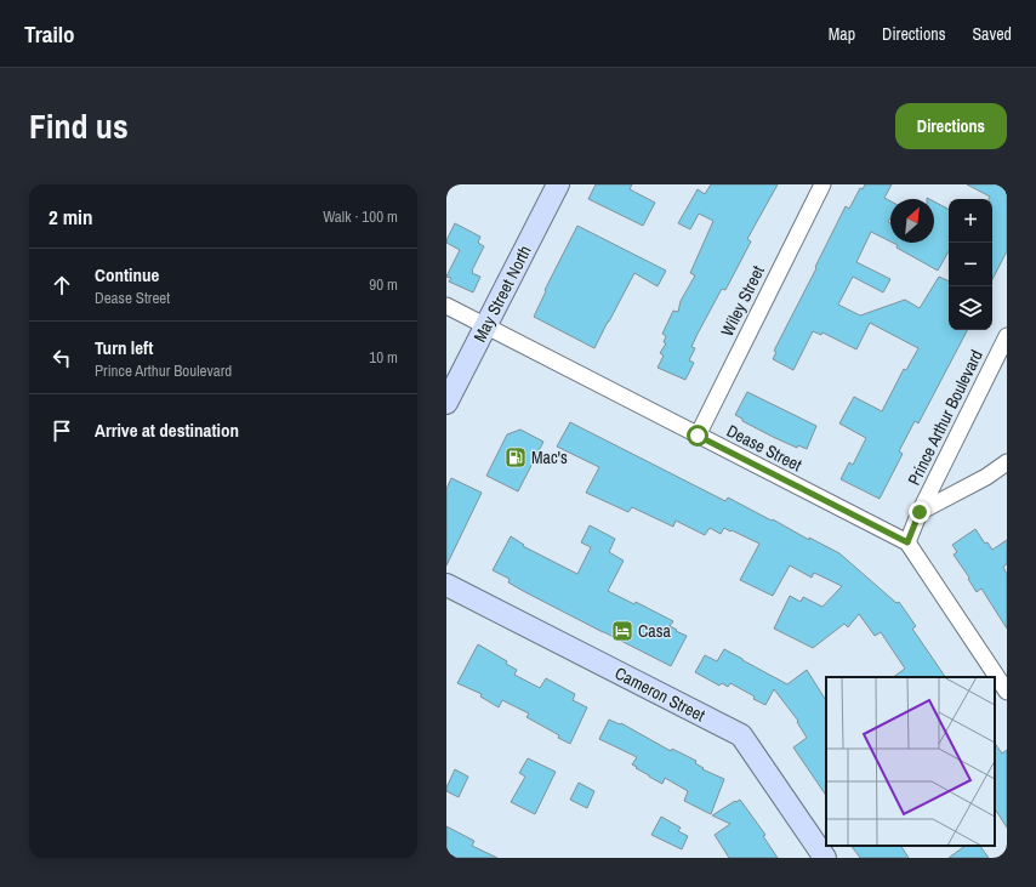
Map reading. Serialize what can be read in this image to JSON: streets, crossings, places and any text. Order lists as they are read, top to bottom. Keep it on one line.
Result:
{"streets":{"street":["May Street North","Wiley Street","Prince Arthur Boulevard","Dease Street","Cameron Street"]},"crossings":[["May Street North","Dease Street"],["Wiley Street","Dease Street"],["Prince Arthur Boulevard","Dease Street"]],"places":{"fuel station":["Mac's"],"hotel":["Casa"]},"north":"top right","page":{"header":"Trailo","nav":["Map","Directions","Saved"],"title":"Find us","buttons":"Directions","heading":["2 min","Walk · 100 m"],"map_buttons":["+","−"],"list":[["Continue","Dease Street","90 m"],["Turn left","Prince Arthur Boulevard","10 m"],"Arrive at destination"]}}
